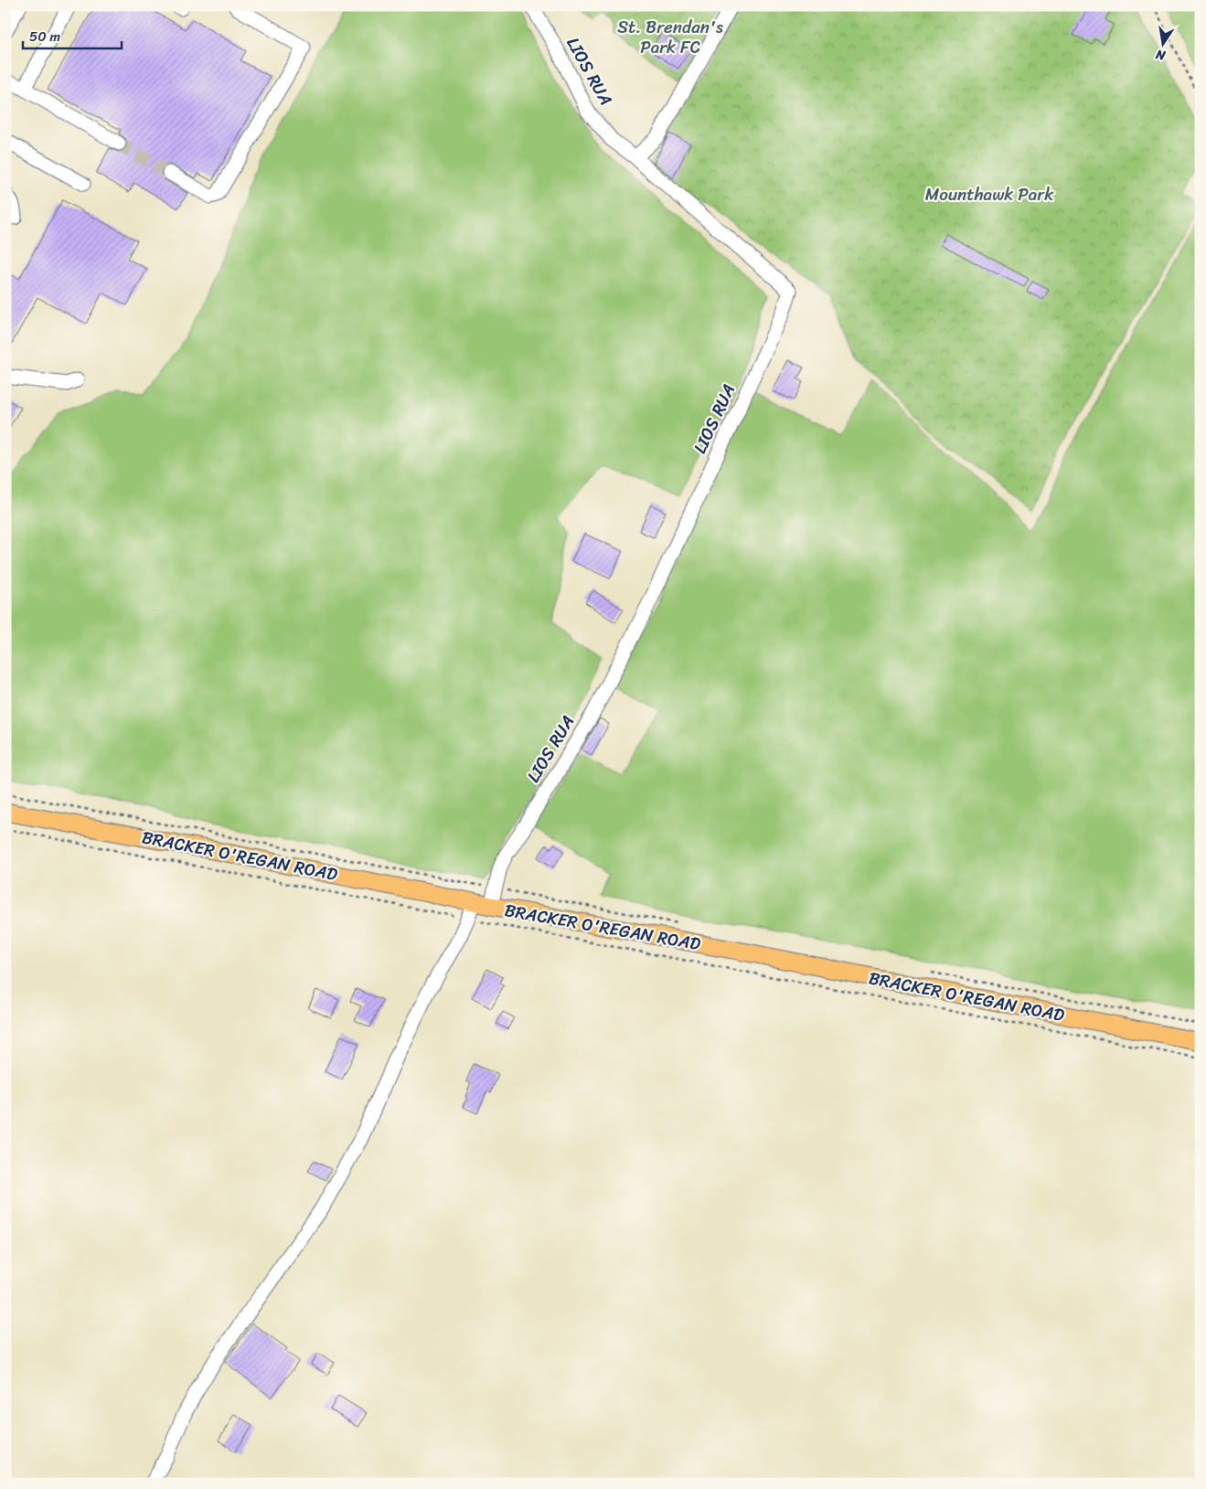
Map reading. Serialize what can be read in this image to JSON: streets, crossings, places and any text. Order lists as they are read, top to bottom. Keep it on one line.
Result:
{"streets":{"main road":["BRACKER O'REGAN ROAD"],"street":["LIOS RUA"]},"crossings":[["LIOS RUA","BRACKER O'REGAN ROAD"]],"parks":["St. Brendan's Park FC","Mounthawk Park"],"scale_bar":"50 m","north":"bottom"}
